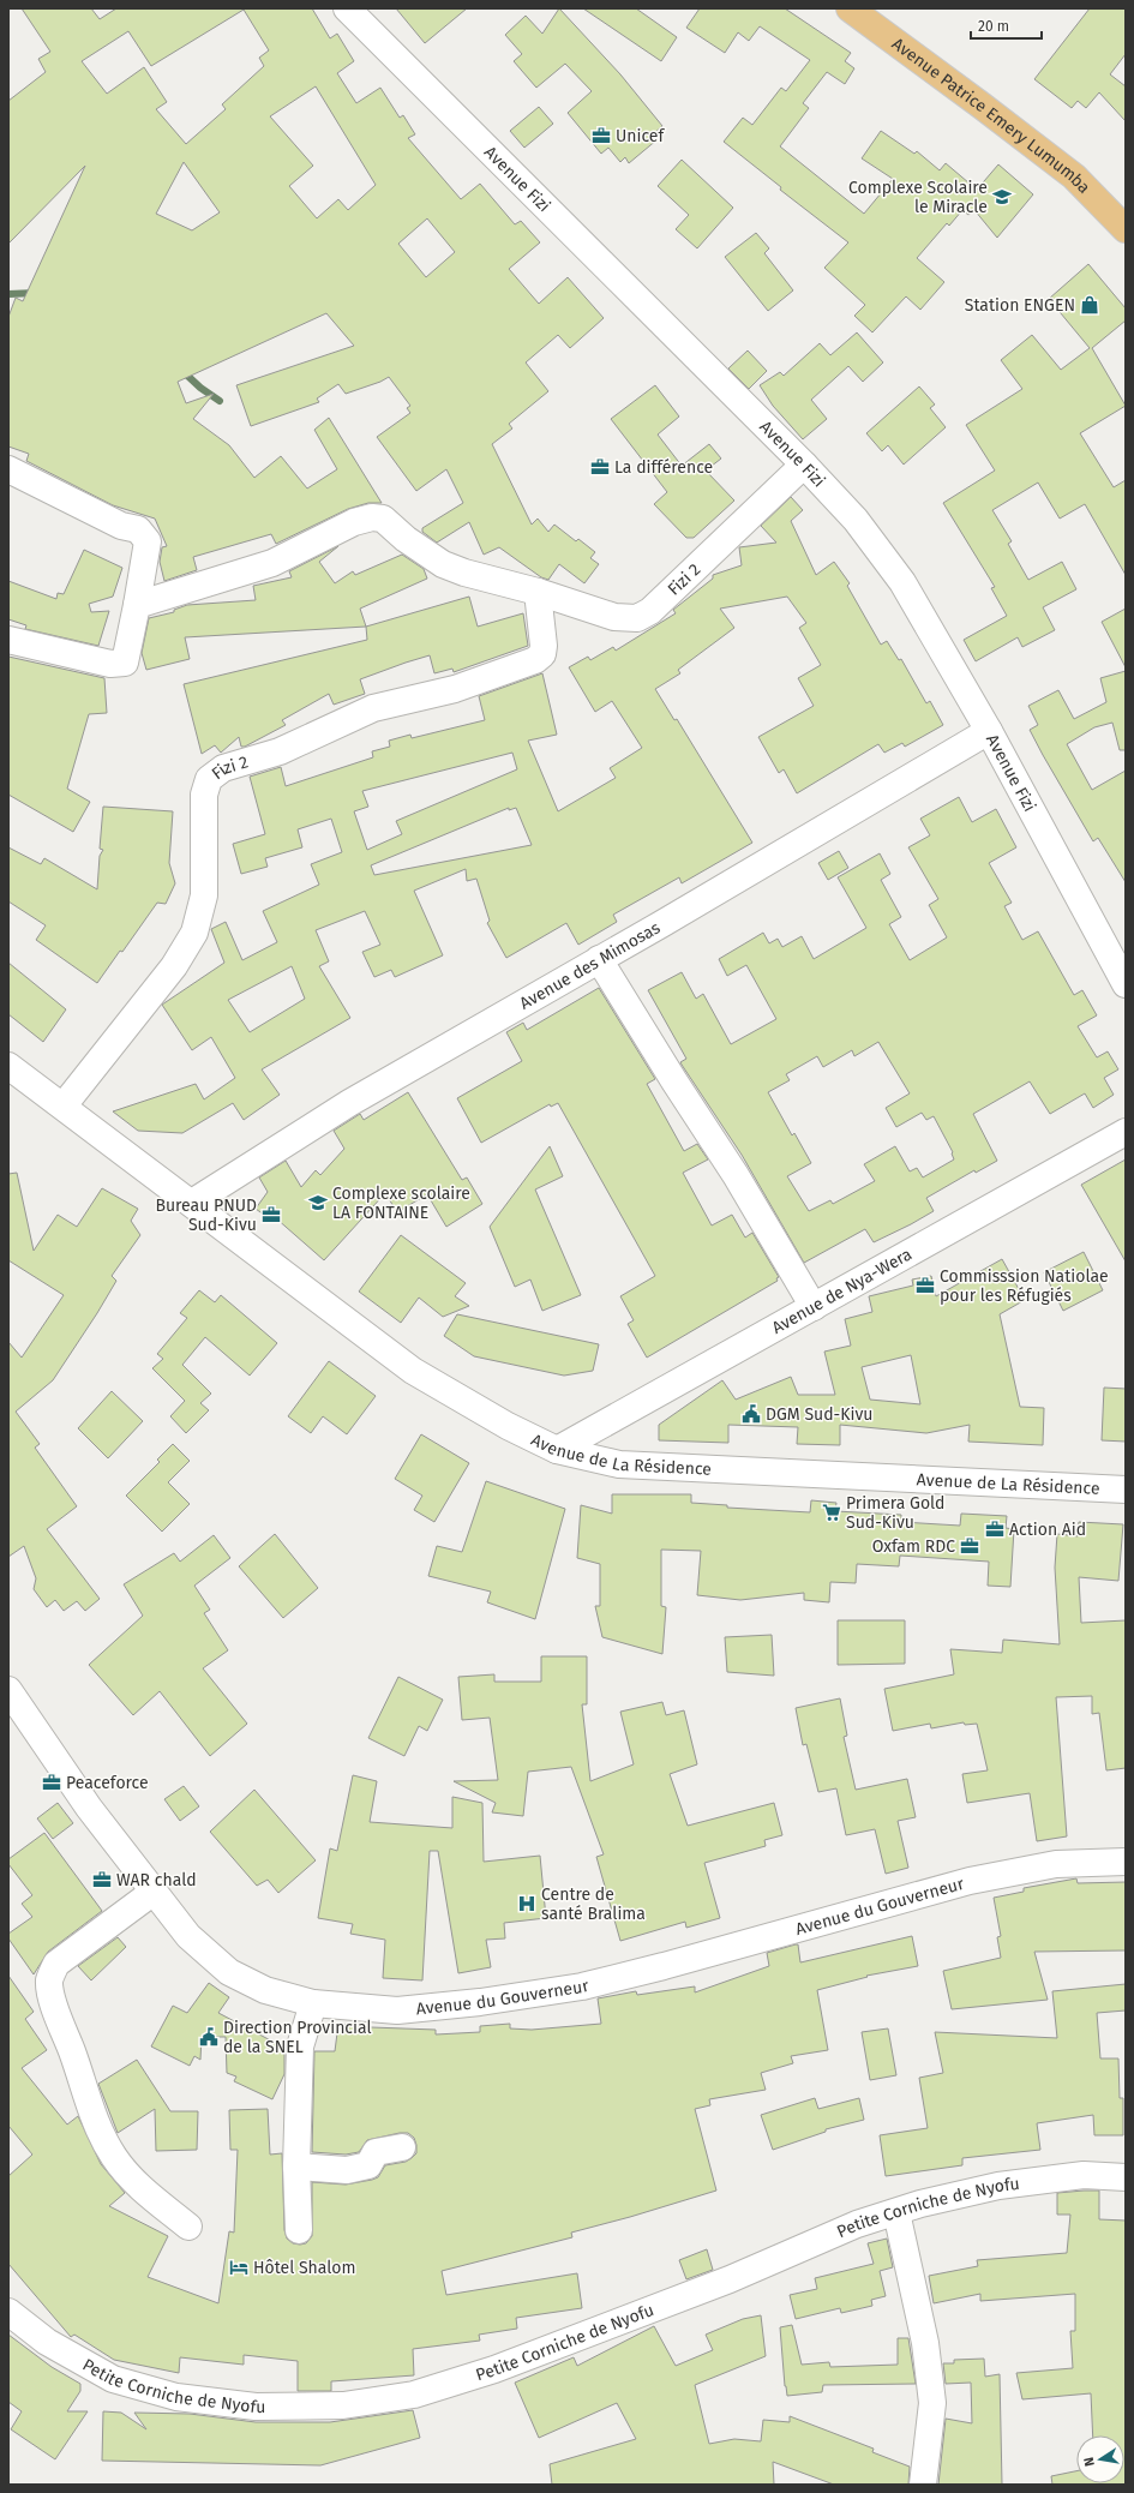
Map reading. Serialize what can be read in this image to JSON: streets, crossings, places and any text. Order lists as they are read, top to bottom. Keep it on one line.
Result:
{"streets":{"main road":["Avenue Patrice Emery Lumumba"],"street":["Avenue Fizi","Fizi 2","Avenue des Mimosas","Avenue de Nya-Wera","Avenue de La Résidence","Avenue du Gouverneur","Petite Corniche de Nyofu"]},"crossings":[["Avenue Fizi","Fizi 2"],["Avenue Fizi","Avenue des Mimosas"],["Avenue des Mimosas","Avenue de La Résidence"],["Avenue de Nya-Wera","Avenue de La Résidence"]],"places":{"office":["Unicef","La différence","Bureau PNUD Sud-Kivu","Commisssion Natiolae pour les Réfugiés","Action Aid","Oxfam RDC","Peaceforce","WAR chald"],"school or university":["Complexe Scolaire le Miracle","Complexe scolaire LA FONTAINE"],"shop":["Station ENGEN"],"public building":["DGM Sud-Kivu","Direction Provincial de la SNEL"],"supermarket":["Primera Gold Sud-Kivu"],"hospital":["Centre de santé Bralima"],"hotel":["Hôtel Shalom"]},"scale_bar":"20 m","north":"left"}
